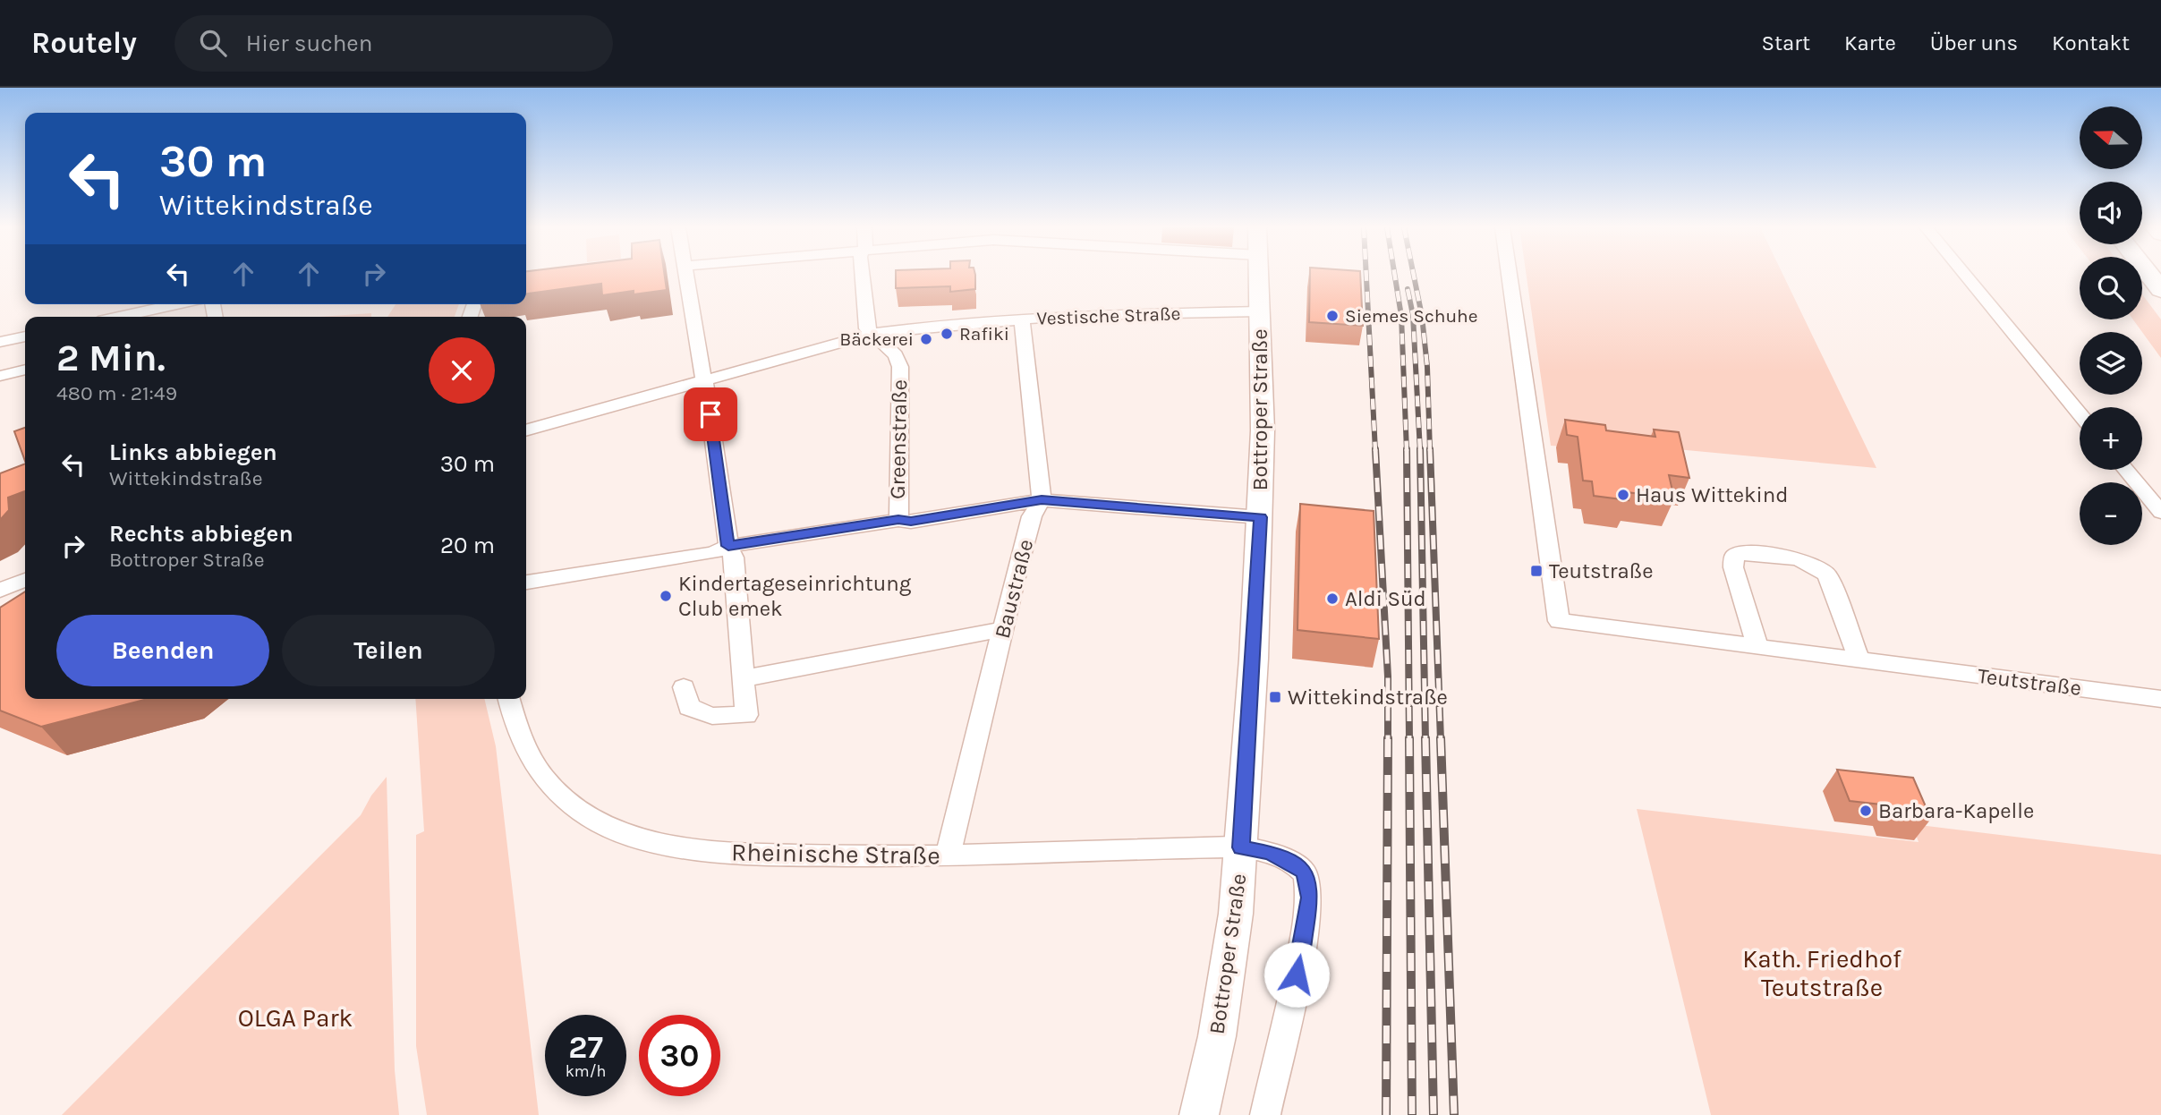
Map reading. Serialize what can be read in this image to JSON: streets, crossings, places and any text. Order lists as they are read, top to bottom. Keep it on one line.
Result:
{"streets":{"main road":["Bottroper Straße"],"street":["Vestische Straße","Greenstraße","Baustraße","Teutstraße","Rheinische Straße"]},"crossings":[["Vestische Straße","Bottroper Straße"],["Vestische Straße","Greenstraße"],["Bottroper Straße","Rheinische Straße"],["Baustraße","Rheinische Straße"]],"parks":["Kath. Friedhof Teutstraße","OLGA Park"],"places":{"other":["Siemes Schuhe","Rafiki","Bäckerei","Haus Wittekind","Kindertageseinrichtung Club emek","Aldi Süd","Barbara-Kapelle"],"transit":["Teutstraße","Wittekindstraße"]},"north":"left","page":{"header":"Routely","search":"Hier suchen","nav":["Start","Karte","Über uns","Kontakt"],"map_buttons":["+","−"],"turn":["30 m","Wittekindstraße"],"heading":["2 Min.","480 m · 21:49"],"list":[{"name":"Links abbiegen","note":"Wittekindstraße","value":"30 m"},{"name":"Rechts abbiegen","note":"Bottroper Straße","value":"20 m"}],"buttons":["Beenden","Teilen"],"speed":"27 km/h","limit":"30"}}
